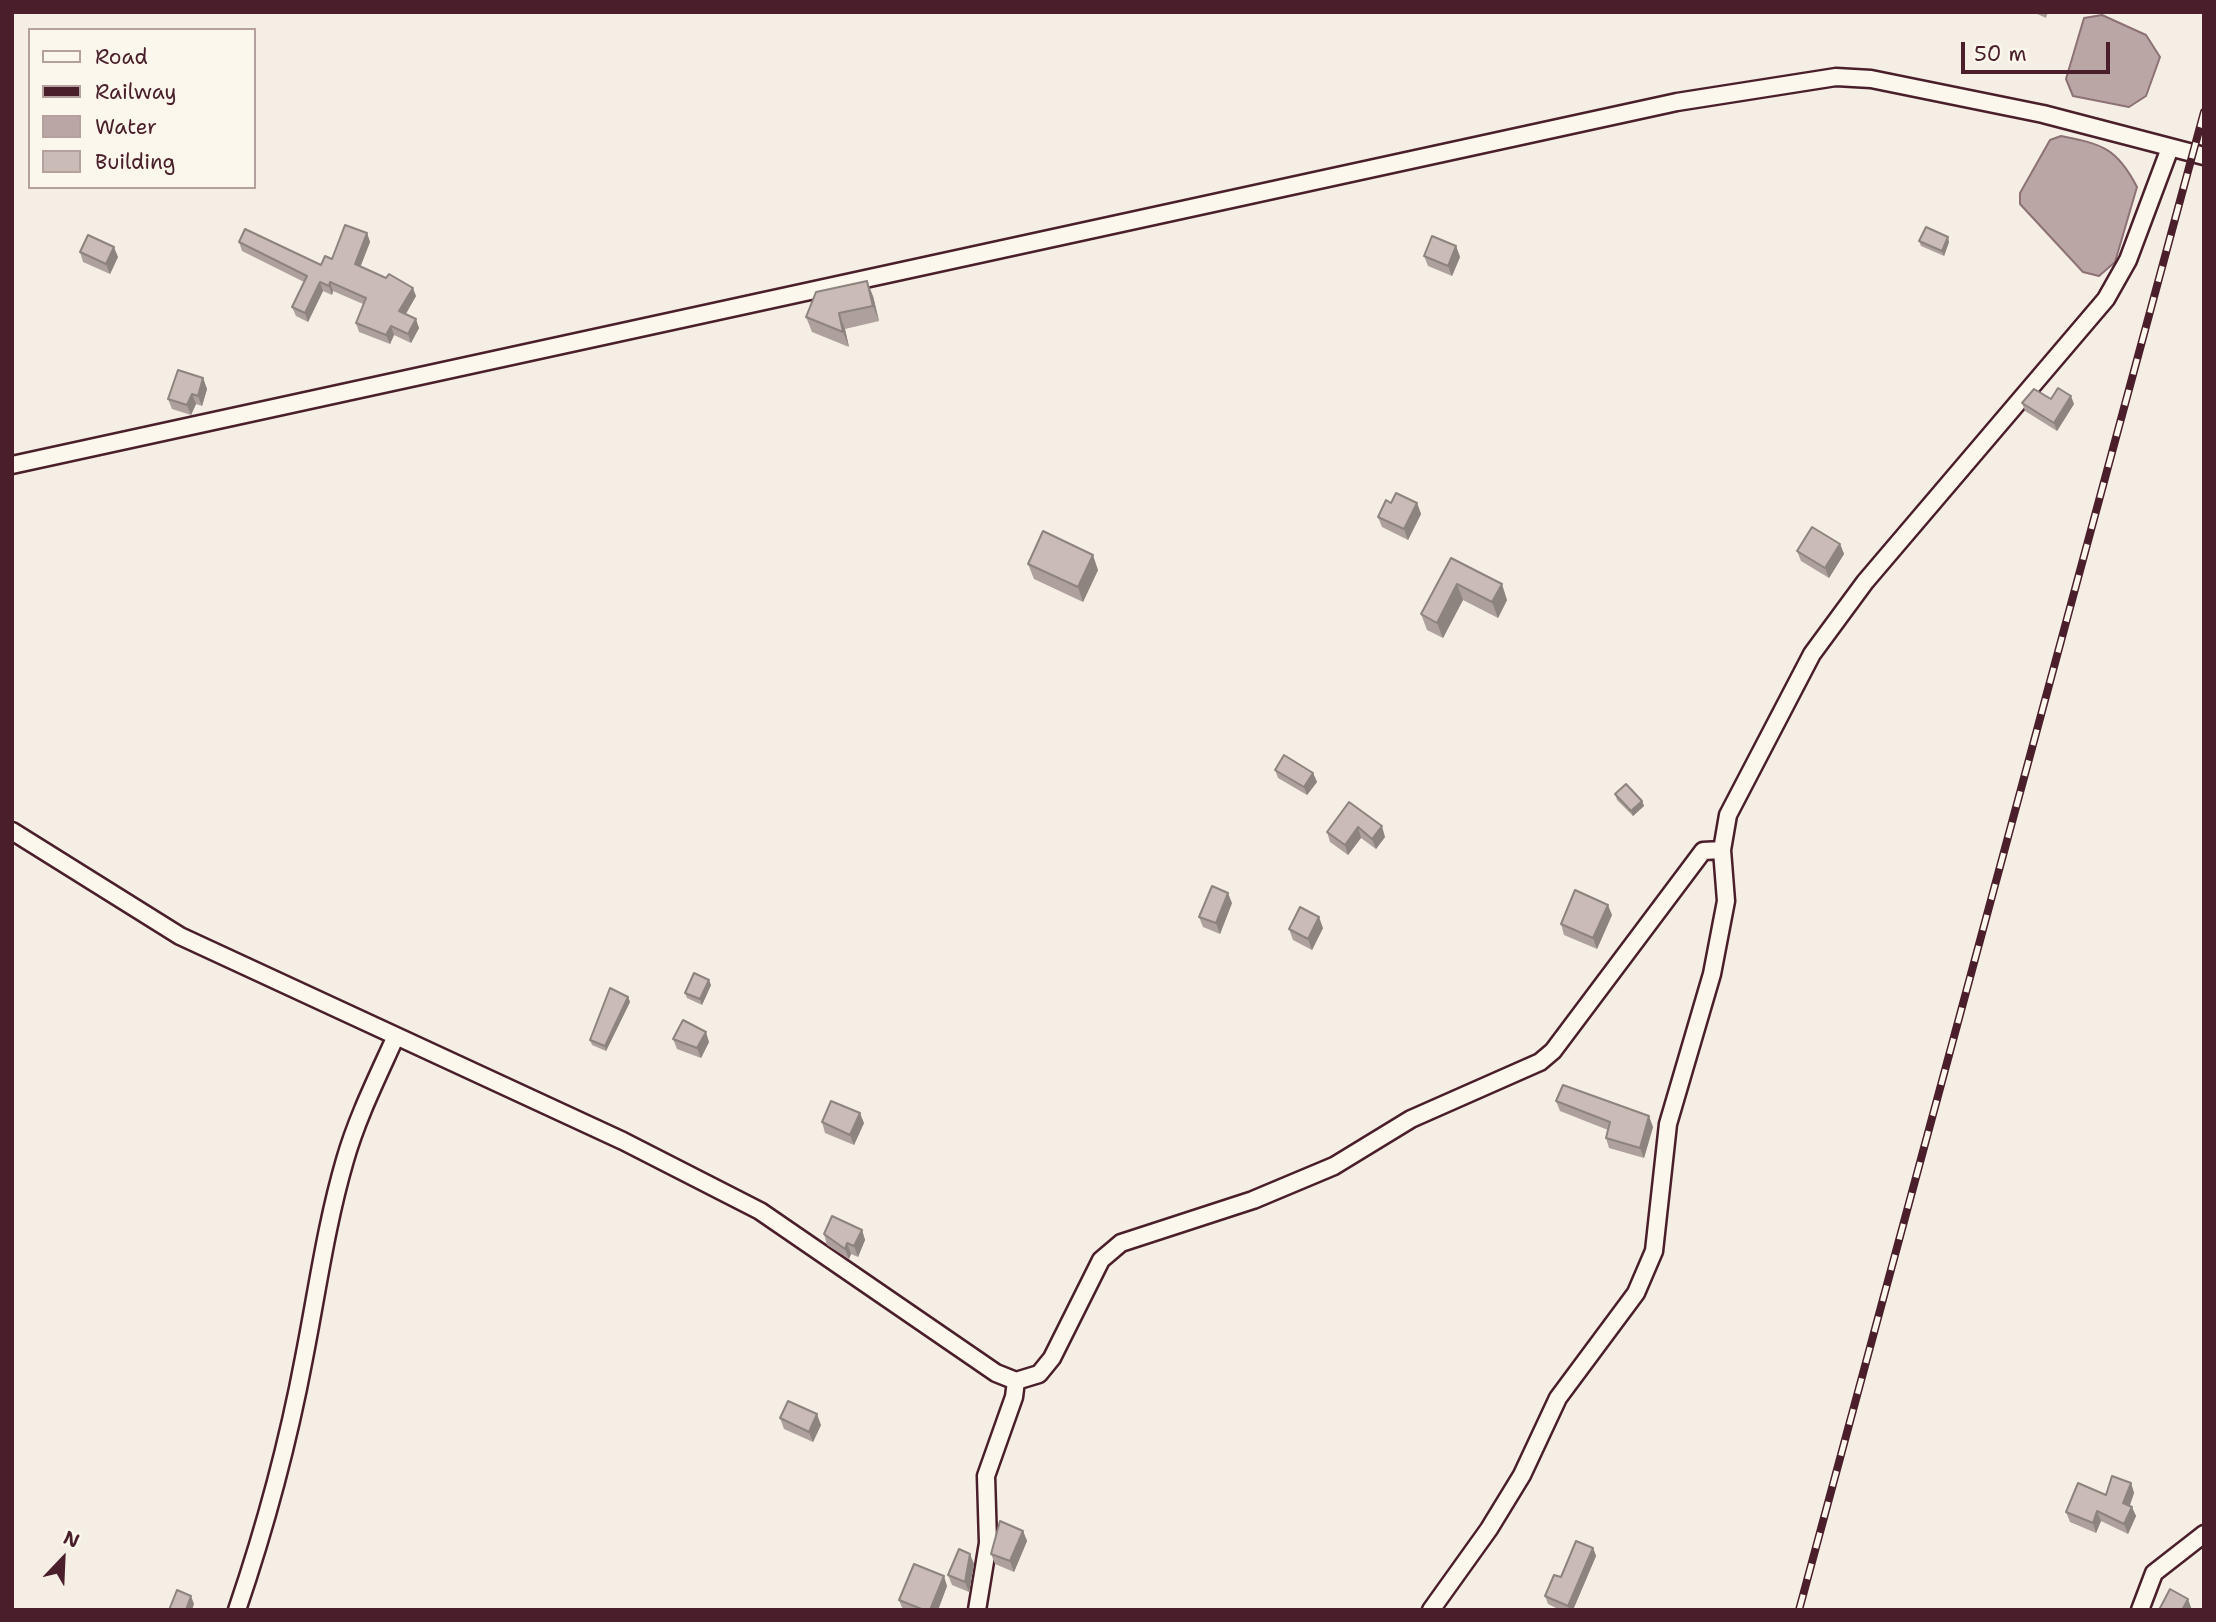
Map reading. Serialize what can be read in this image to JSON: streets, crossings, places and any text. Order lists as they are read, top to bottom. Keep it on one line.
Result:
{"legend":["Road","Railway","Water","Building"],"scale_bar":"50 m","north":"top right"}
